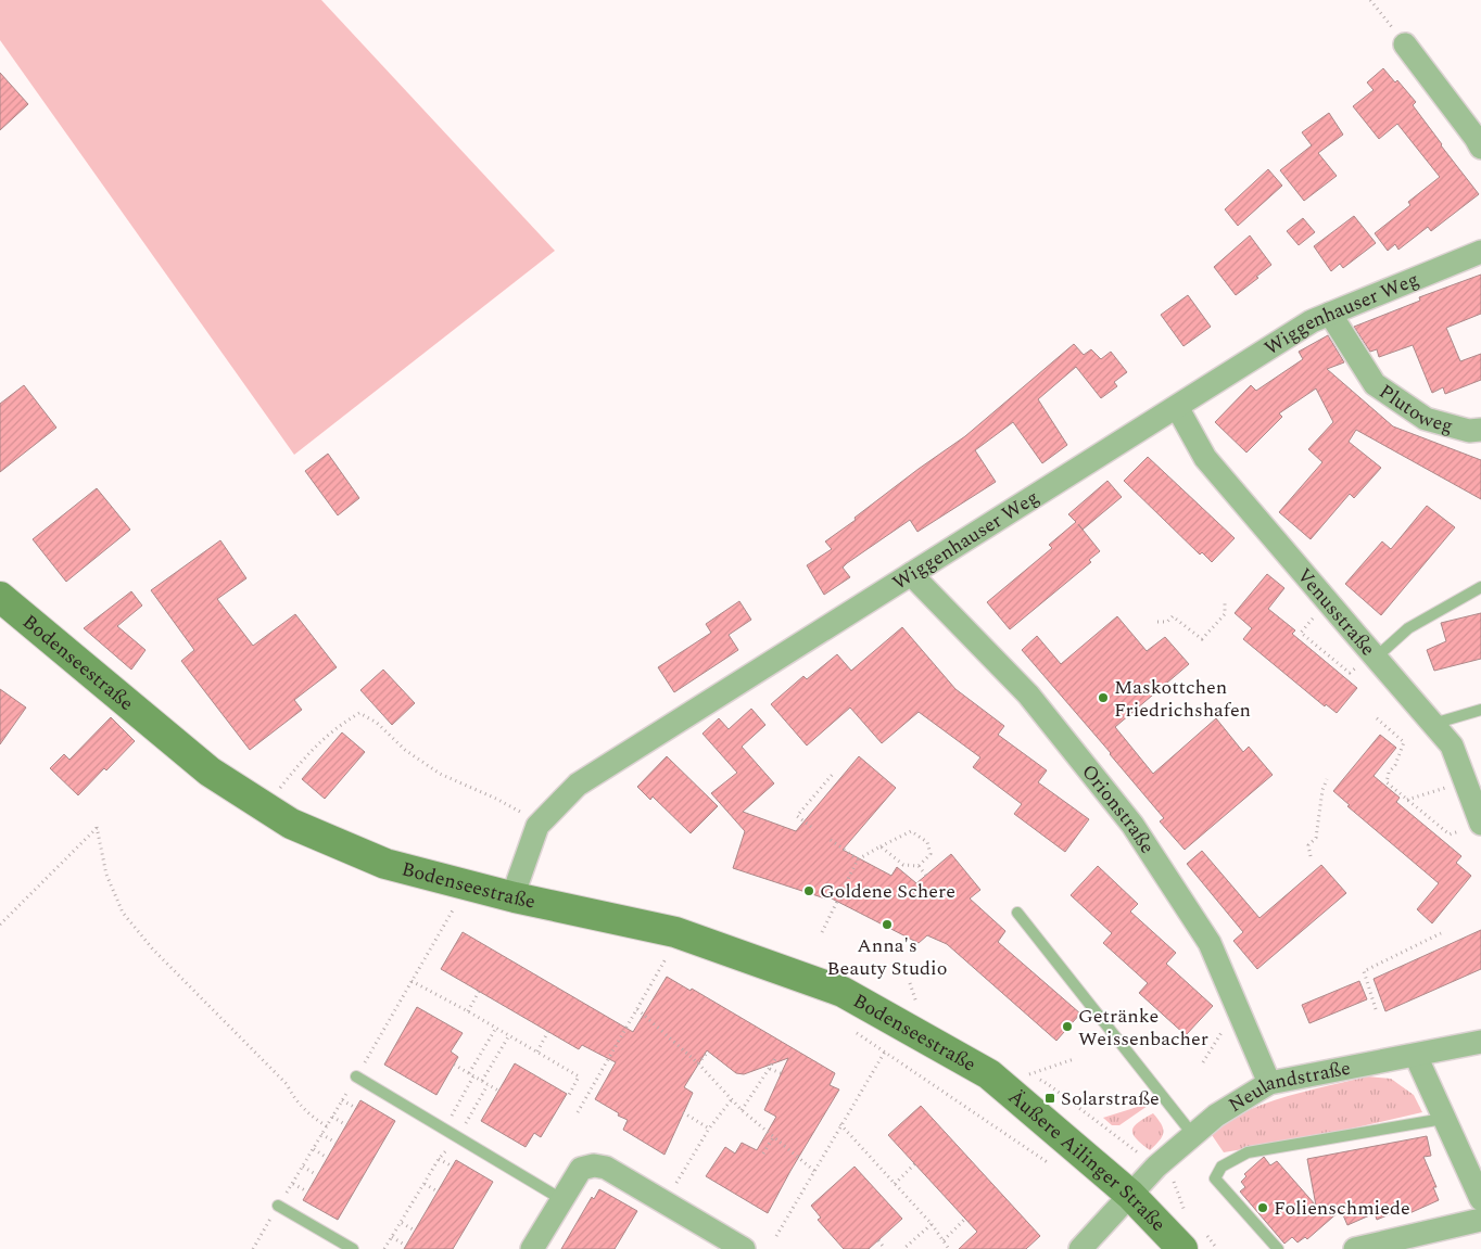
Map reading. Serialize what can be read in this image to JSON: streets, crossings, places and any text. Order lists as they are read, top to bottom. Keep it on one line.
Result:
{"streets":{"main road":["Bodenseestraße","Äußere Ailinger Straße"],"street":["Wiggenhauser Weg","Plutoweg","Venusstraße","Orionstraße","Neulandstraße"]},"crossings":[["Wiggenhauser Weg","Plutoweg"],["Wiggenhauser Weg","Venusstraße"],["Wiggenhauser Weg","Bodenseestraße"],["Wiggenhauser Weg","Orionstraße"],["Bodenseestraße","Äußere Ailinger Straße"],["Orionstraße","Neulandstraße"],["Neulandstraße","Äußere Ailinger Straße"]],"places":{"other":["Maskottchen Friedrichshafen","Goldene Schere","Anna's Beauty Studio","Getränke Weissenbacher","Folienschmiede"],"transit":["Solarstraße"]}}
